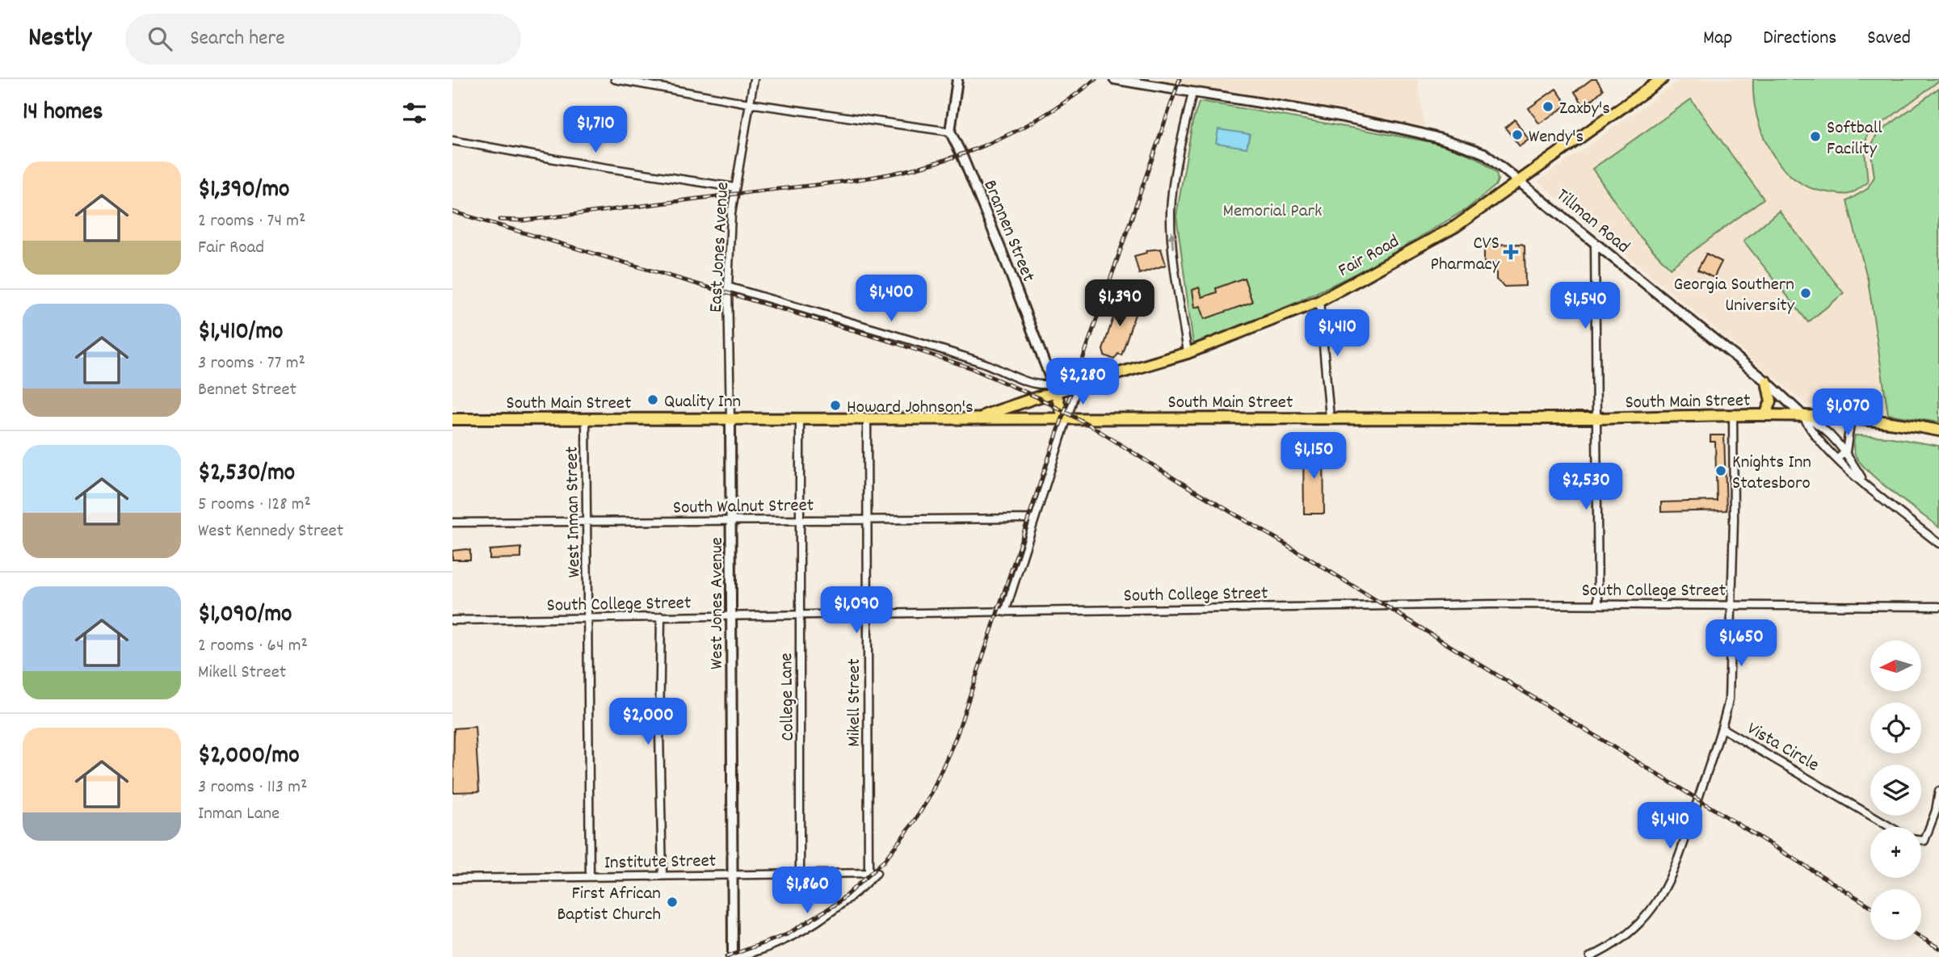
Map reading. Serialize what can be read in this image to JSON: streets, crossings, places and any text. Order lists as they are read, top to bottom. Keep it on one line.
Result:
{"streets":{"main road":["Fair Road","South Main Street"],"street":["Tillman Road","Brannen Street","East Jones Avenue","South Walnut Street","West Inman Street","South College Street","West Jones Avenue","College Lane","Mikell Street","Vista Circle","Institute Street"]},"crossings":[["Tillman Road","Fair Road"],["Tillman Road","South Main Street"],["Brannen Street","Fair Road"],["East Jones Avenue","South Main Street"],["East Jones Avenue","West Jones Avenue"],["Fair Road","South Main Street"],["South Main Street","West Inman Street"],["South Main Street","West Jones Avenue"],["South Main Street","College Lane"],["South Main Street","Mikell Street"],["South Main Street","Vista Circle"],["South Walnut Street","West Inman Street"],["South Walnut Street","West Jones Avenue"],["South Walnut Street","College Lane"],["South Walnut Street","Mikell Street"],["West Inman Street","South College Street"],["West Inman Street","Institute Street"],["South College Street","West Jones Avenue"],["South College Street","College Lane"],["South College Street","Mikell Street"],["South College Street","Vista Circle"],["West Jones Avenue","Institute Street"],["College Lane","Institute Street"],["Mikell Street","Institute Street"]],"parks":["Memorial Park"],"places":{"other":["Zaxby's","Wendy's","Softball Facility","Georgia Southern University","Quality Inn","Howard Johnson's","Knights Inn Statesboro","First African Baptist Church"],"health":["CVS Pharmacy"]},"north":"left","page":{"header":"Nestly","search":"Search here","nav":["Map","Directions","Saved"],"heading":"14 homes","price":["$1,710","$1,400","$1,390","$1,540","$1,410","$2,280","$1,070","$1,150","$2,530","$1,090","$1,650","$2,000","$1,410","$1,860"],"list":[{"name":"$1,390/mo","note":"2 rooms · 74 m² · Fair Road"},{"name":"$1,410/mo","note":"3 rooms · 77 m² · Bennet Street"},{"name":"$2,530/mo","note":"5 rooms · 128 m² · West Kennedy Street"},{"name":"$1,090/mo","note":"2 rooms · 64 m² · Mikell Street"},{"name":"$2,000/mo","note":"3 rooms · 113 m² · Inman Lane"}],"map_buttons":["+","−"]}}
